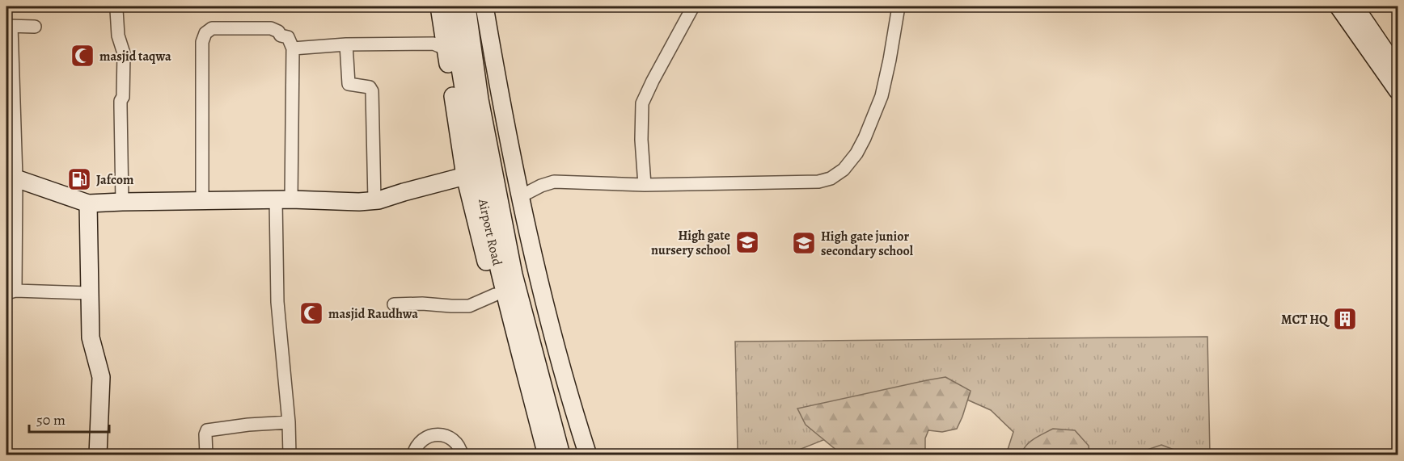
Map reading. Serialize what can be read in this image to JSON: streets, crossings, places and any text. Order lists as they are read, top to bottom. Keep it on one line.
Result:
{"streets":{"main road":["Airport Road"]},"places":{"mosque":["masjid taqwa","masjid Raudhwa"],"fuel station":["Jafcom"],"school or university":["High gate nursery school","High gate junior secondary school"],"building":["MCT HQ"]},"scale_bar":"50 m"}
